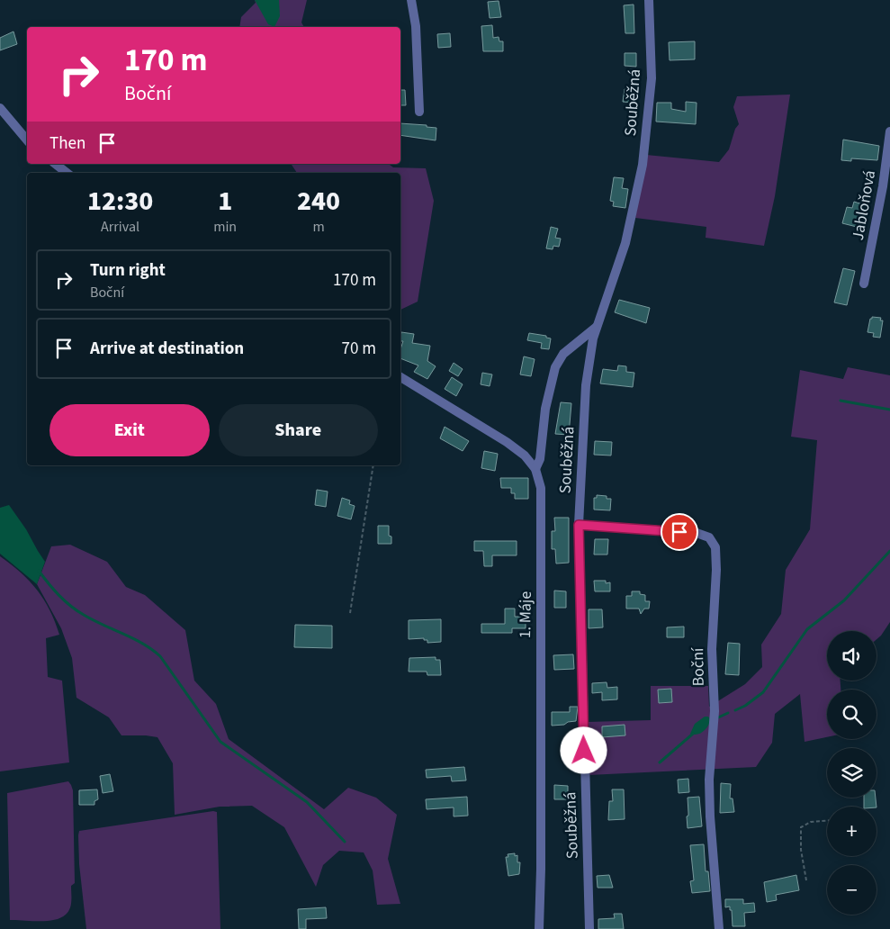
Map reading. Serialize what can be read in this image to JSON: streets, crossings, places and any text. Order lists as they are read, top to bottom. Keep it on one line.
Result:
{"streets":{"street":["Souběžná","Jabloňová","1. Máje","Boční"]},"crossings":[["Souběžná","Boční"]],"page":{"turn":["170 m","Boční"],"then":"Then","eta":["12:30","Arrival","1","min","240","m"],"list":[{"name":"Turn right","note":"Boční","value":"170 m"},{"name":"Arrive at destination","value":"70 m"}],"buttons":["Exit","Share"],"map_buttons":["+","−"]}}
